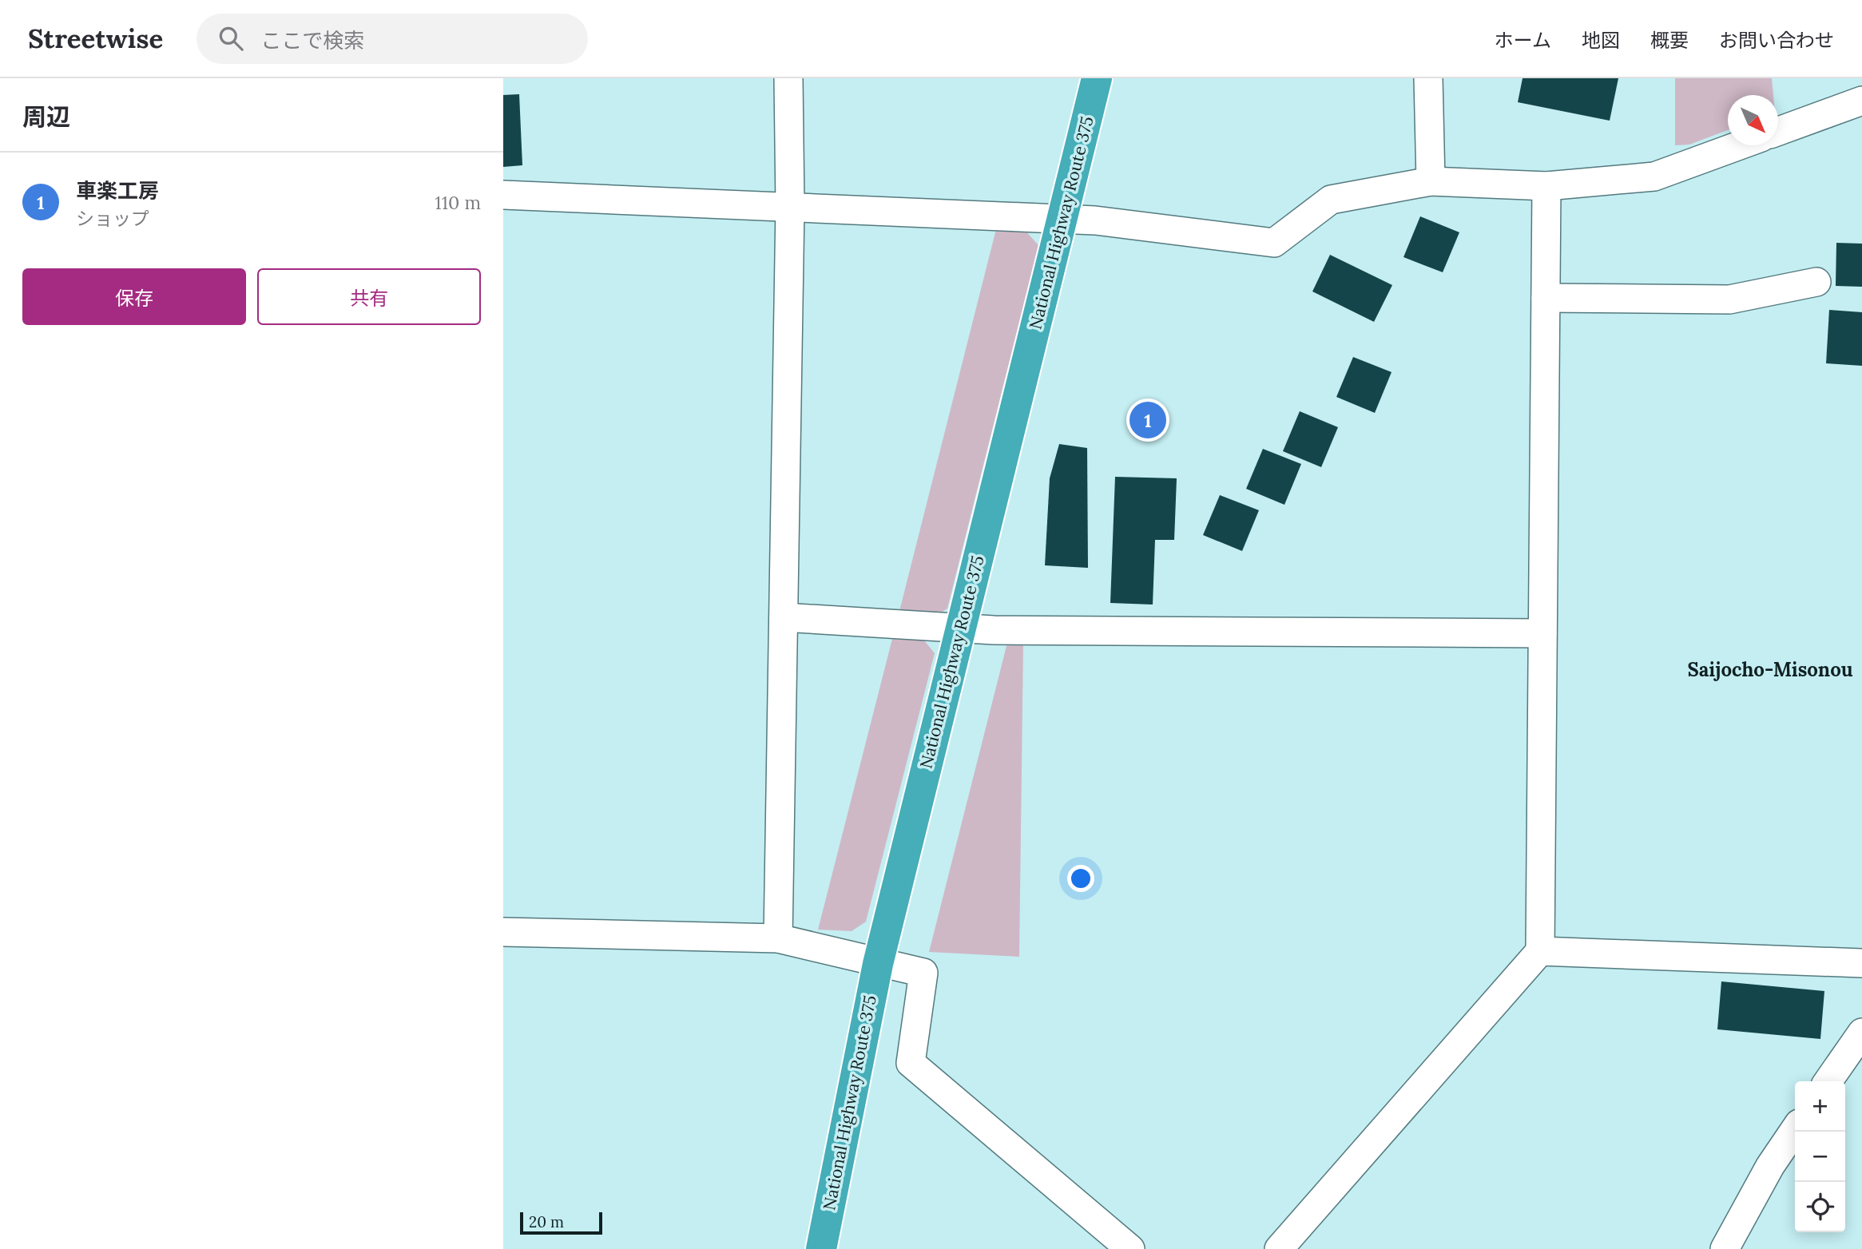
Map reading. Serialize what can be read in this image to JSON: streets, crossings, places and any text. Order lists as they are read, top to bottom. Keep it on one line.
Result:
{"streets":{"highway":["National Highway Route 375"]},"districts":["Saijocho-Misonou"],"scale_bar":"20 m","north":"bottom right","page":{"header":"Streetwise","search":"ここで検索","nav":["ホーム","地図","概要","お問い合わせ"],"heading":"周辺","list":[{"mark":"1","name":"車楽工房","note":"ショップ","value":"110 m"}],"buttons":["保存","共有"],"pins":"1","map_buttons":["+","−"],"scale":"20 m"}}
